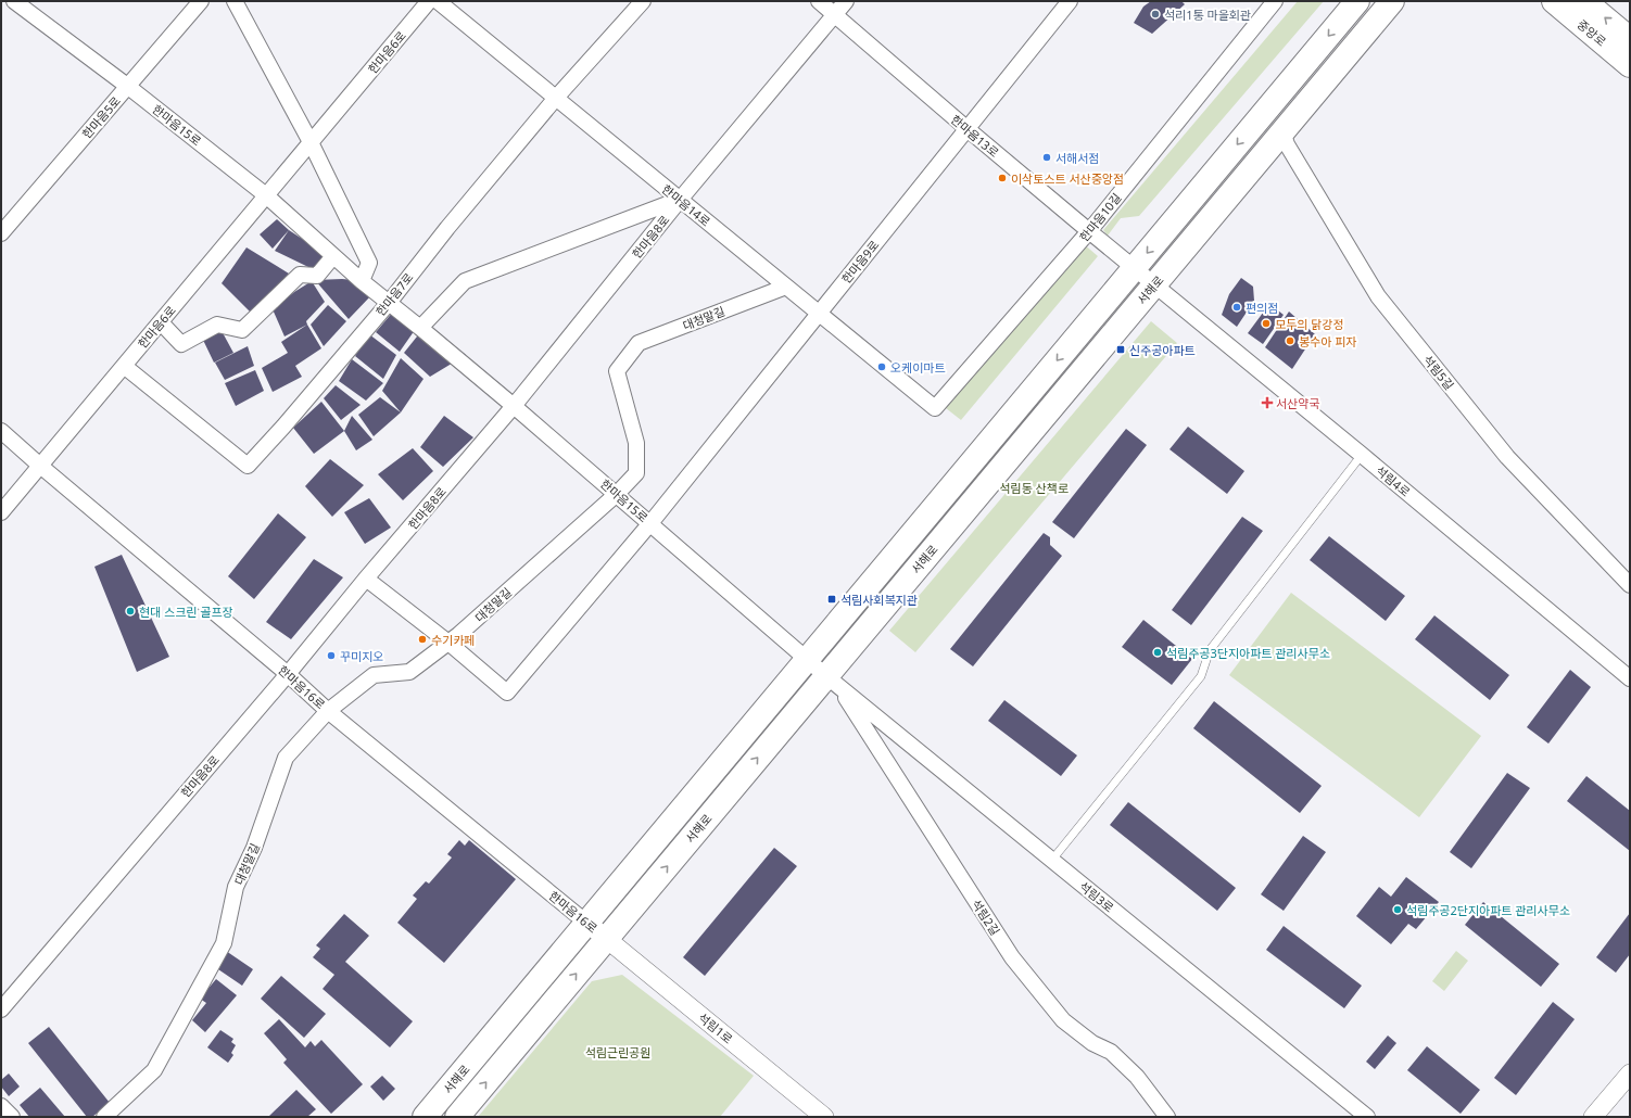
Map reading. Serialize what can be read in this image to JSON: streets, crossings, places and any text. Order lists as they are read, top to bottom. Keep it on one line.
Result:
{"streets":{"main road":["중앙로","서해로"],"street":["한마음6로","한마음5로","한마음15로","한마음13로","한마음14로","한마음10길","한마음8로","한마음9로","한마음7로","대청말길","석림5길","석림4로","한마음16로","석림3로","석림2길","석림1로"]},"crossings":[["한마음6로","한마음15로"],["한마음6로","한마음7로"],["한마음6로","한마음16로"],["한마음5로","한마음15로"],["한마음15로","한마음8로"],["한마음15로","한마음9로"],["한마음15로","서해로"],["한마음15로","한마음7로"],["한마음15로","대청말길"],["한마음15로","석림3로"],["한마음15로","석림2길"],["한마음13로","한마음10길"],["한마음13로","한마음8로"],["한마음13로","한마음9로"],["한마음13로","서해로"],["한마음13로","석림4로"],["한마음14로","한마음10길"],["한마음14로","한마음8로"],["한마음14로","한마음9로"],["한마음14로","한마음7로"],["한마음14로","대청말길"],["한마음8로","한마음16로"],["한마음9로","대청말길"],["서해로","석림5길"],["서해로","석림4로"],["서해로","한마음16로"],["서해로","석림3로"],["서해로","석림2길"],["서해로","석림1로"],["대청말길","한마음16로"],["한마음16로","석림1로"],["석림3로","석림2길"]],"parks":["석림동 산책로","석림근린공원"],"places":{"other":["석리1통 마을회관","서해서점","이삭토스트 서산중앙점","편의점","모두의 닭강정","봉수아 피자","오케이마트","현대 스크린 골프장","수기카페","석림주공3단지아파트 관리사무소","꾸미지오","석림주공2단지아파트 관리사무소"],"transit":["신주공아파트","석림사회복지관"],"health":["서산약국"]}}
